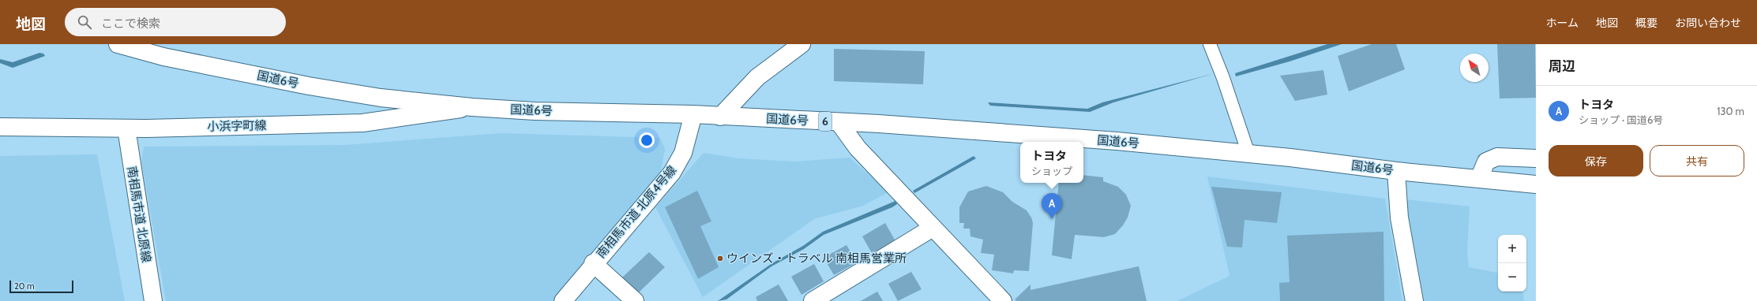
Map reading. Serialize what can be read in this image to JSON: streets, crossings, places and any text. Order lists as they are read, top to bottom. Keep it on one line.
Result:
{"streets":{"main road":["国道6号","6","小浜字町線","南相馬市道 北原4号線","南相馬市道 北原線"]},"crossings":[["国道6号","小浜字町線"],["国道6号","南相馬市道 北原4号線"],["小浜字町線","南相馬市道 北原線"]],"places":["ウインズ・トラベル 南相馬営業所"],"scale_bar":"20 m","north":"top left","page":{"header":"地図","search":"ここで検索","nav":["ホーム","地図","概要","お問い合わせ"],"heading":"周辺","list":[{"mark":"A","name":"トヨタ","note":"ショップ · 国道6号","value":"130 m"}],"buttons":["保存","共有"],"popup":["トヨタ","ショップ"],"pins":"A","map_buttons":["+","−"],"scale":"20 m"}}
